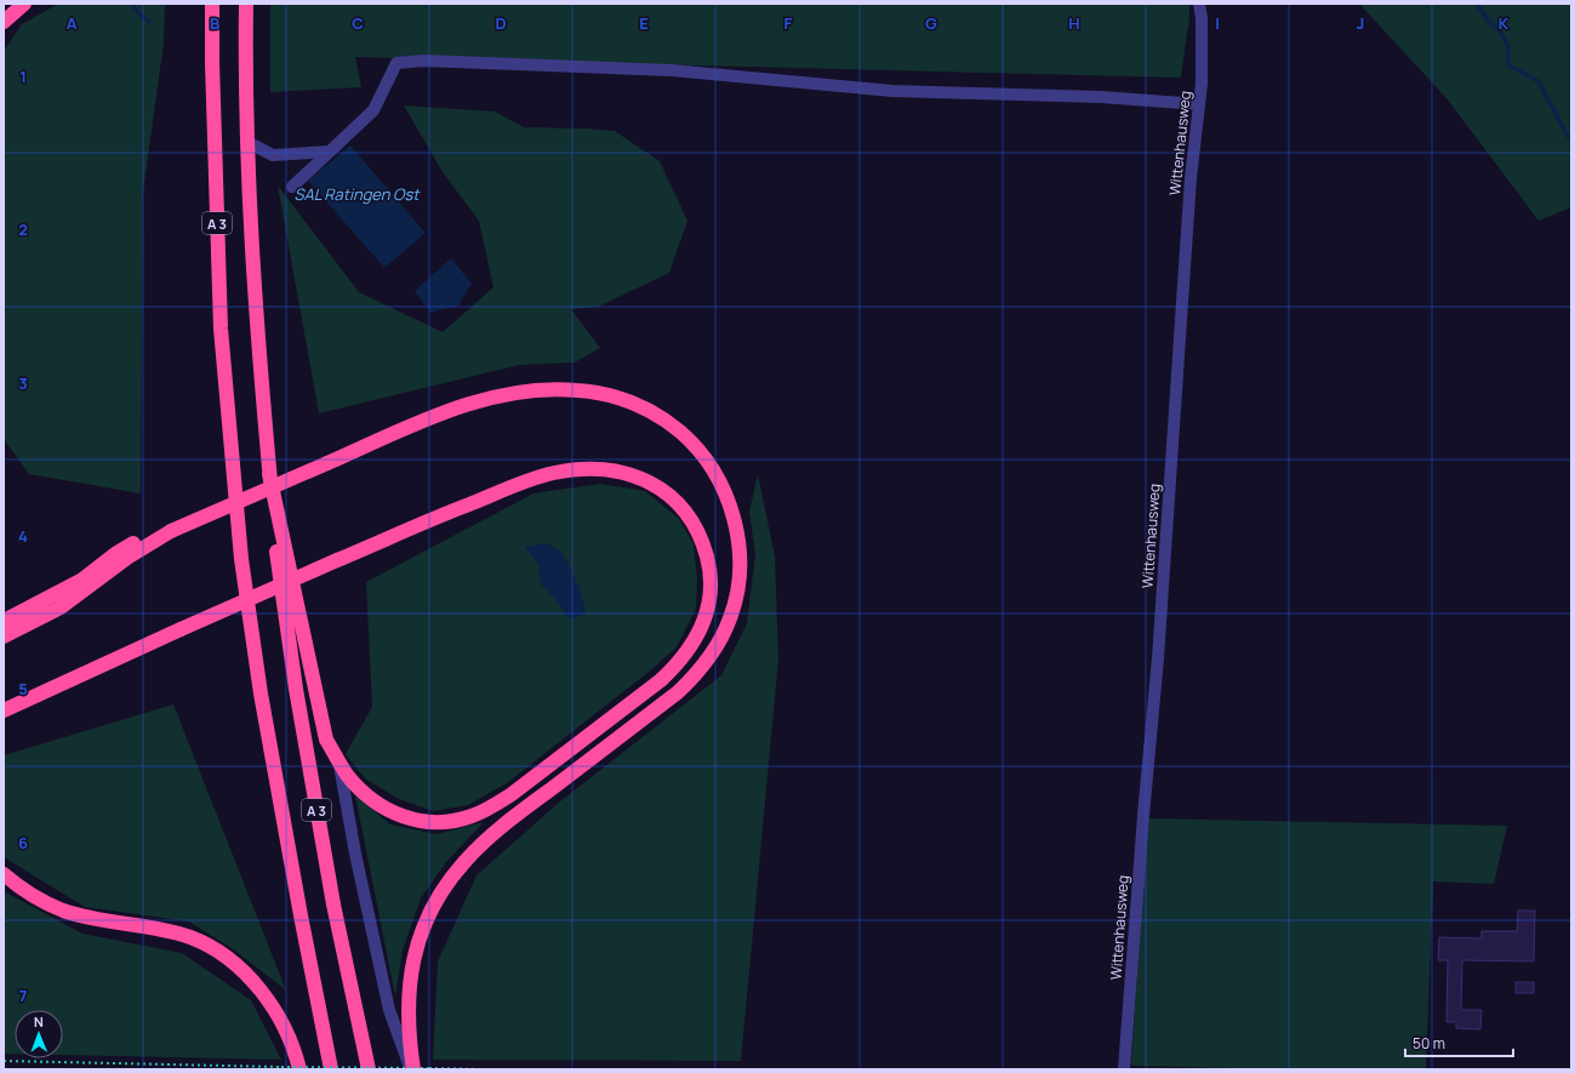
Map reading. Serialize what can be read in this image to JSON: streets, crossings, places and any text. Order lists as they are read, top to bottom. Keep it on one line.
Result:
{"streets":{"highway":["A 3"],"street":["Wittenhausweg"]},"water":["SAL Ratingen Ost"],"scale_bar":"50 m","north":"top","grid":{"columns":["A","B","C","D","E","F","G","H","I","J","K"],"rows":["1","2","3","4","5","6","7"]}}
